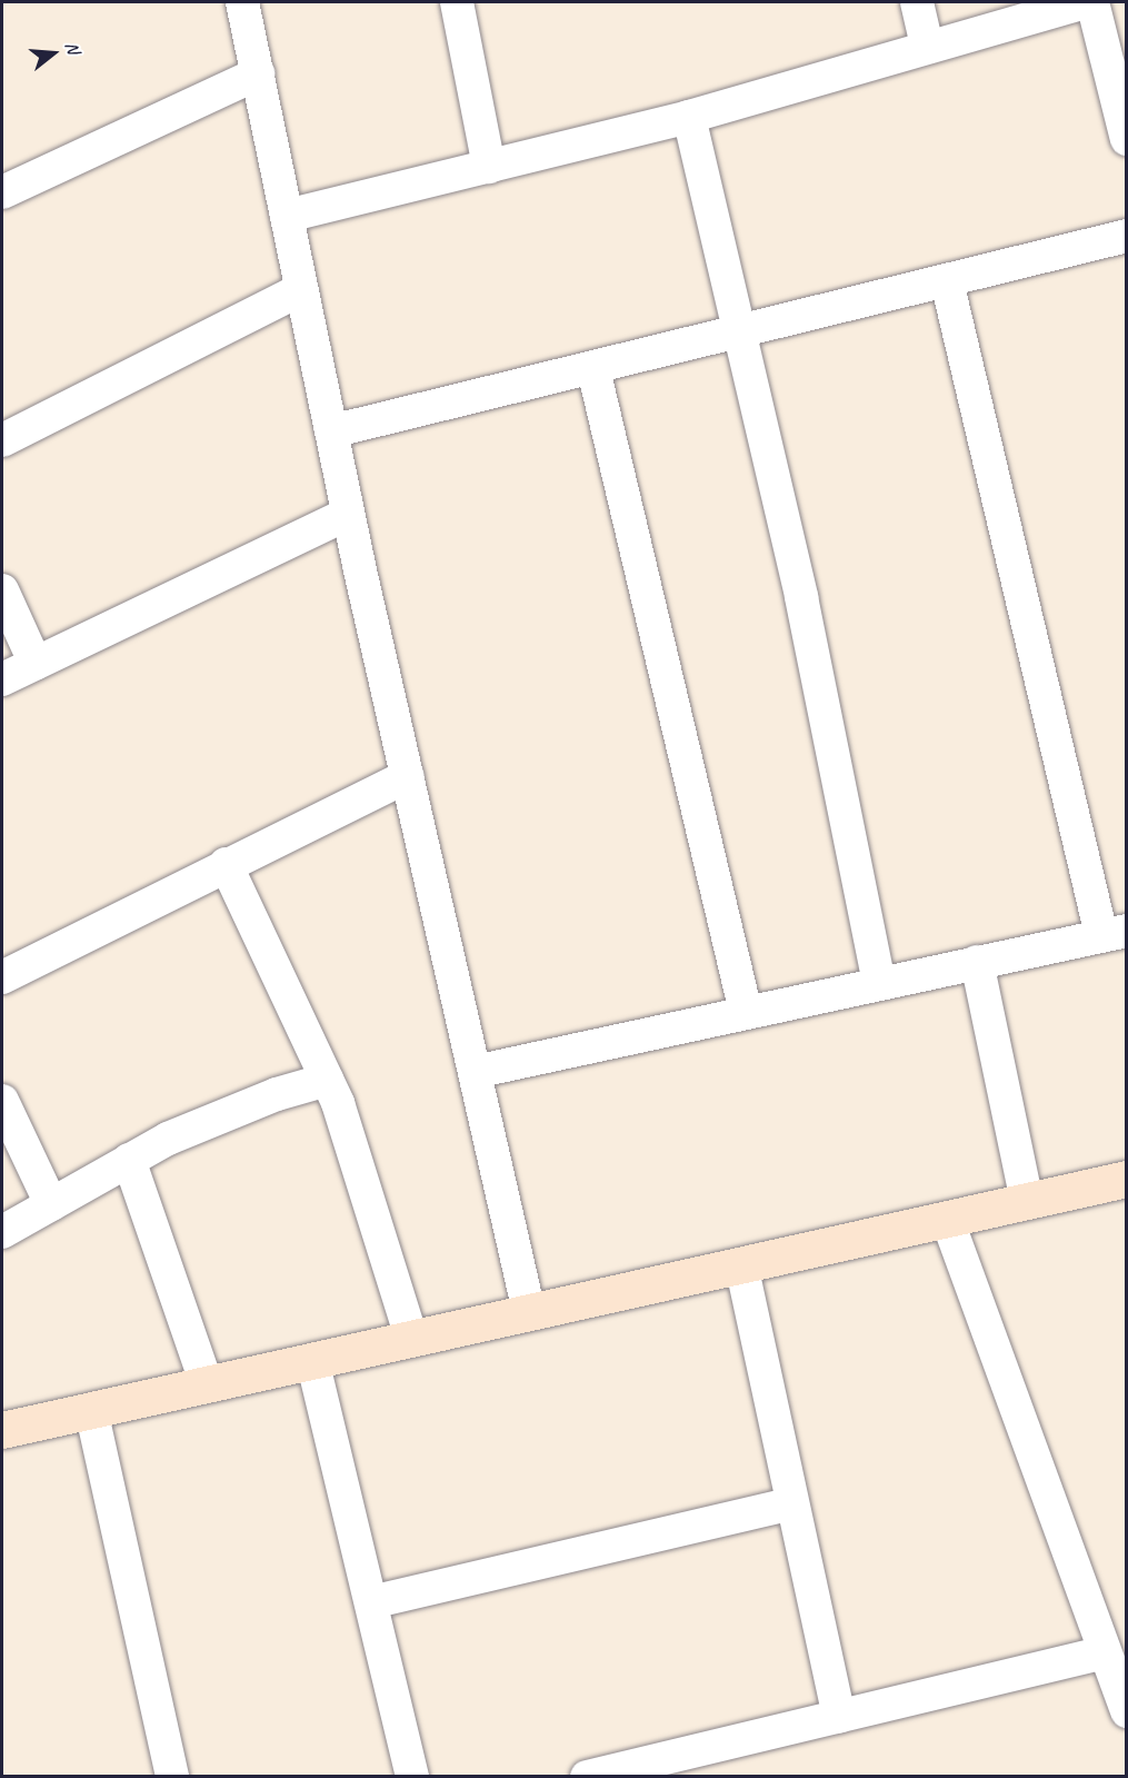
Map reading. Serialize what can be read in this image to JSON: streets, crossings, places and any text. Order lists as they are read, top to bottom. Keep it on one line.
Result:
{"north":"right"}
